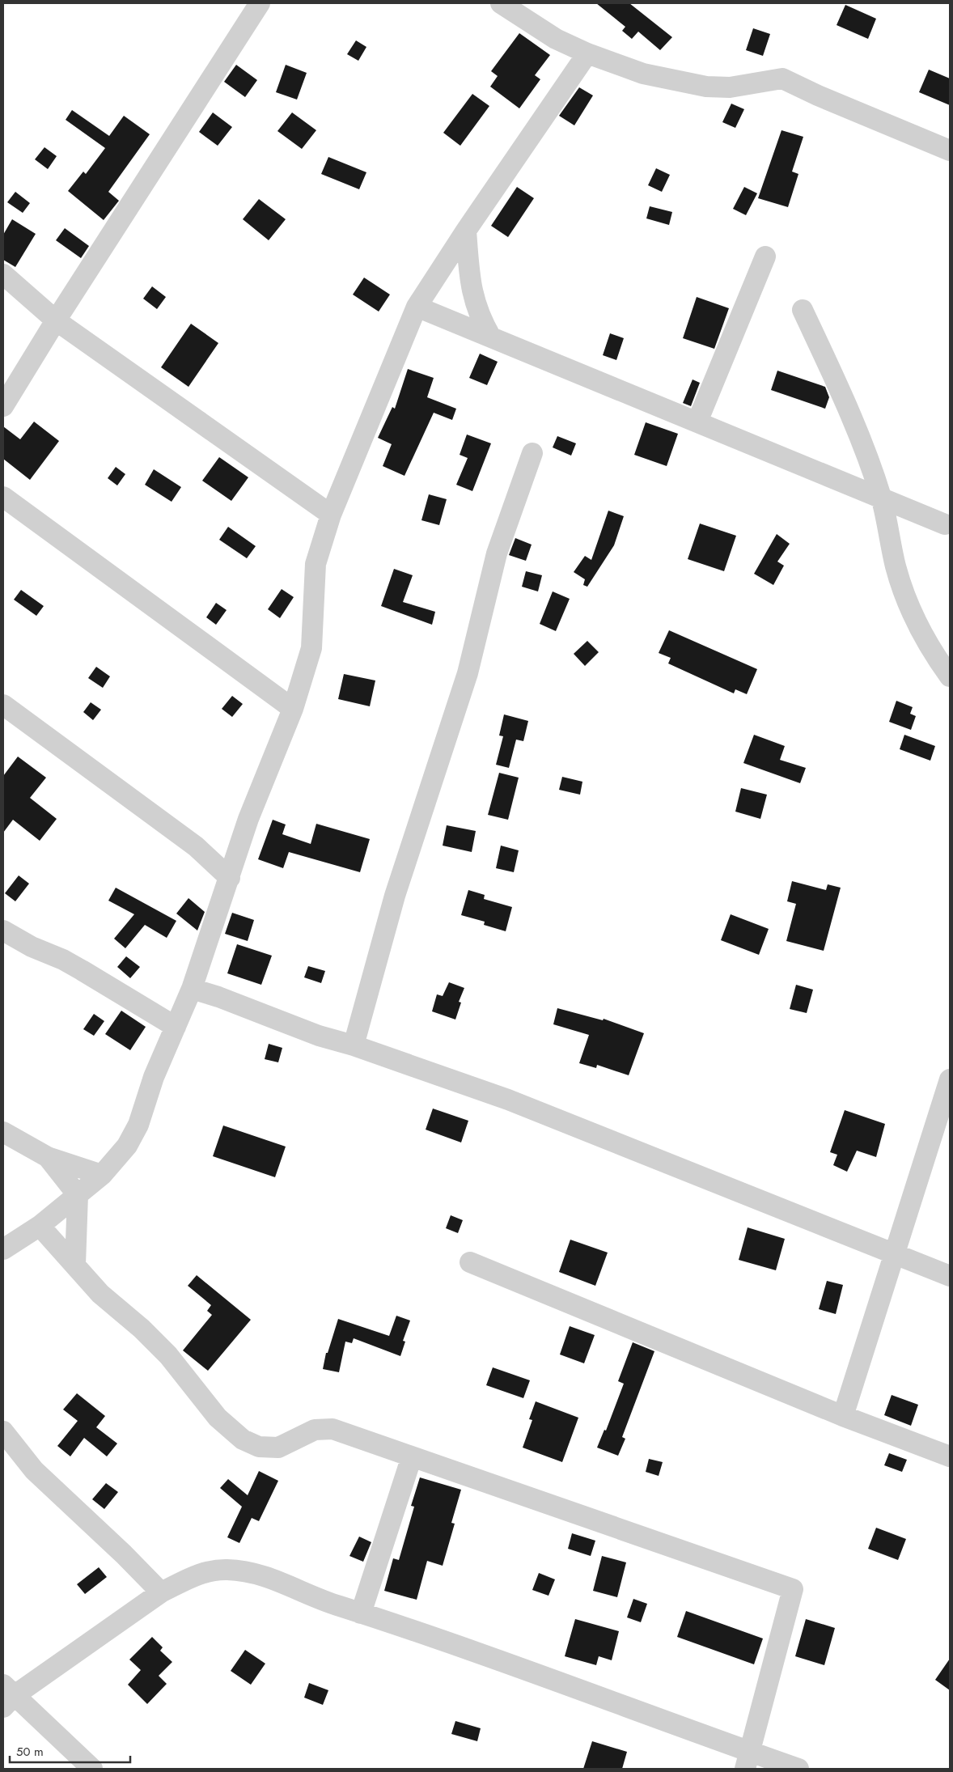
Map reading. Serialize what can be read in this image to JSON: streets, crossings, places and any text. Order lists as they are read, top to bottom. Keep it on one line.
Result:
{"scale_bar":"50 m"}
